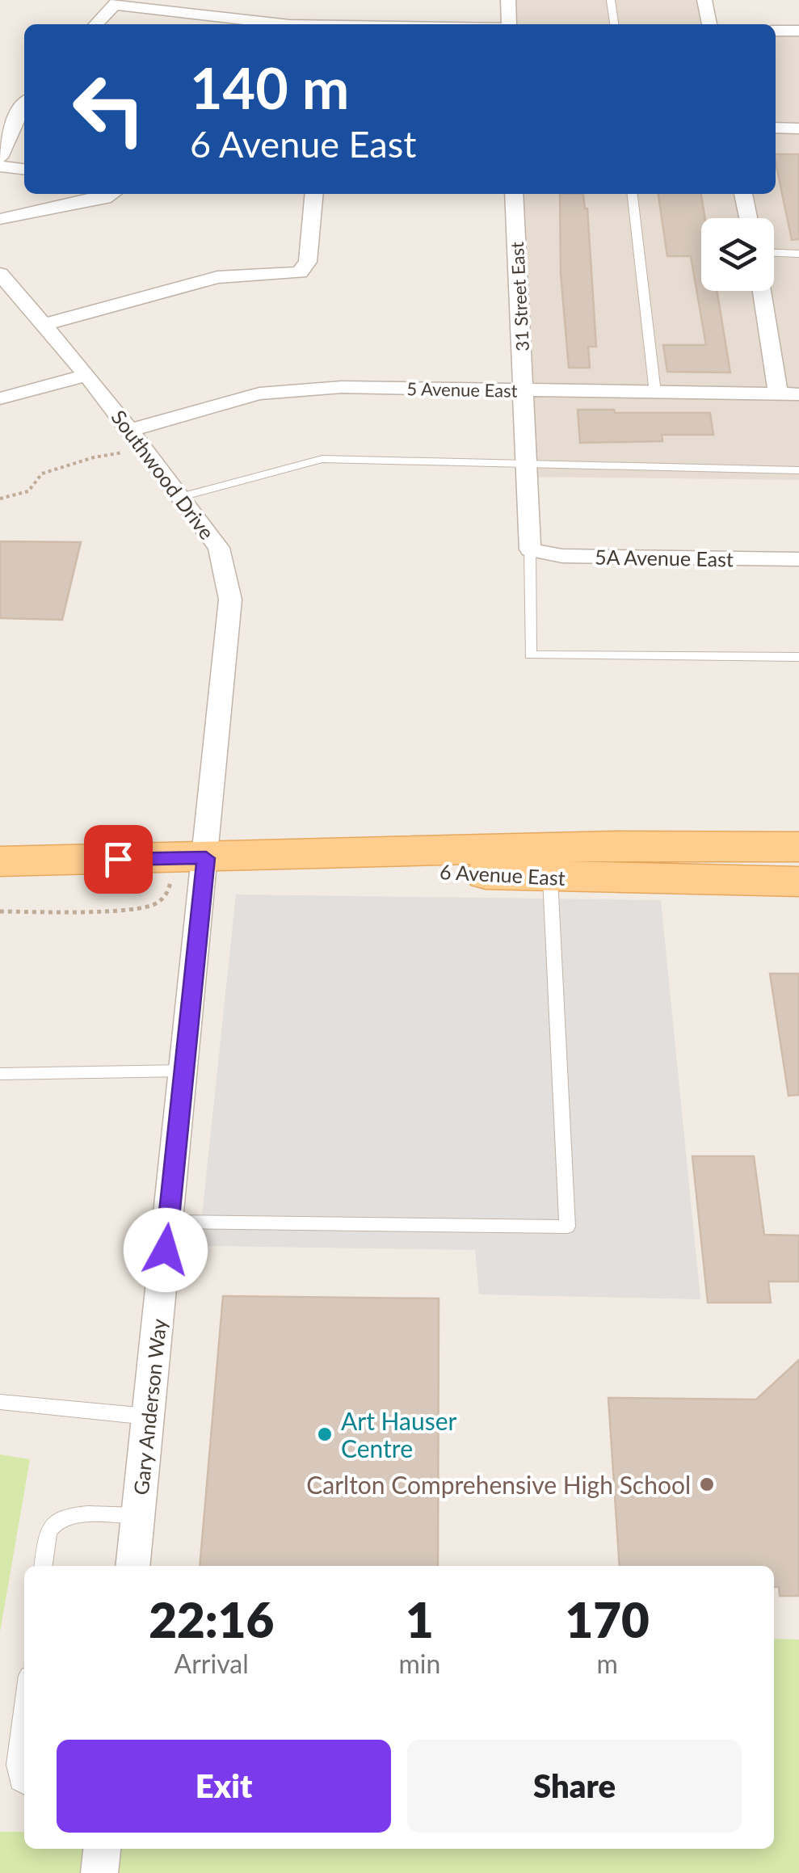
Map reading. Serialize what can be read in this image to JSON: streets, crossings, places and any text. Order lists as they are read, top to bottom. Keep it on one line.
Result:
{"streets":{"main road":["6 Avenue East"],"street":["31 Street East","5 Avenue East","Southwood Drive","5A Avenue East","Gary Anderson Way"]},"crossings":[["31 Street East","5 Avenue East"],["31 Street East","5A Avenue East"],["5 Avenue East","Southwood Drive"],["Southwood Drive","6 Avenue East"],["Southwood Drive","Gary Anderson Way"],["6 Avenue East","Gary Anderson Way"]],"places":["Art Hauser Centre","Carlton Comprehensive High School"],"page":{"turn":["140 m","6 Avenue East"],"eta":["22:16","Arrival","1","min","170","m"],"buttons":["Exit","Share"]}}
